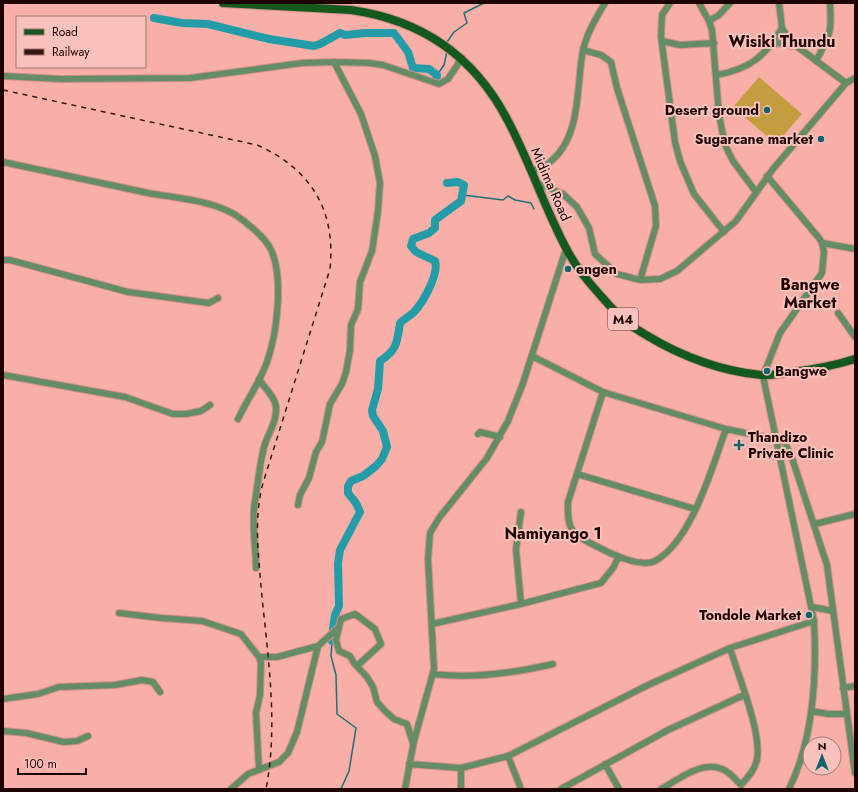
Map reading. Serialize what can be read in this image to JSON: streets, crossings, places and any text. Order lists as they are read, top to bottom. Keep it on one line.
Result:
{"streets":{"main road":["Midima Road","M4"]},"districts":["Wisiki Thundu","Bangwe Market","Namiyango 1"],"places":{"other":["Desert ground","Sugarcane market","engen","Bangwe","Tondole Market"],"health":["Thandizo Private Clinic"]},"legend":["Road","Railway"],"scale_bar":"100 m","north":"top"}
